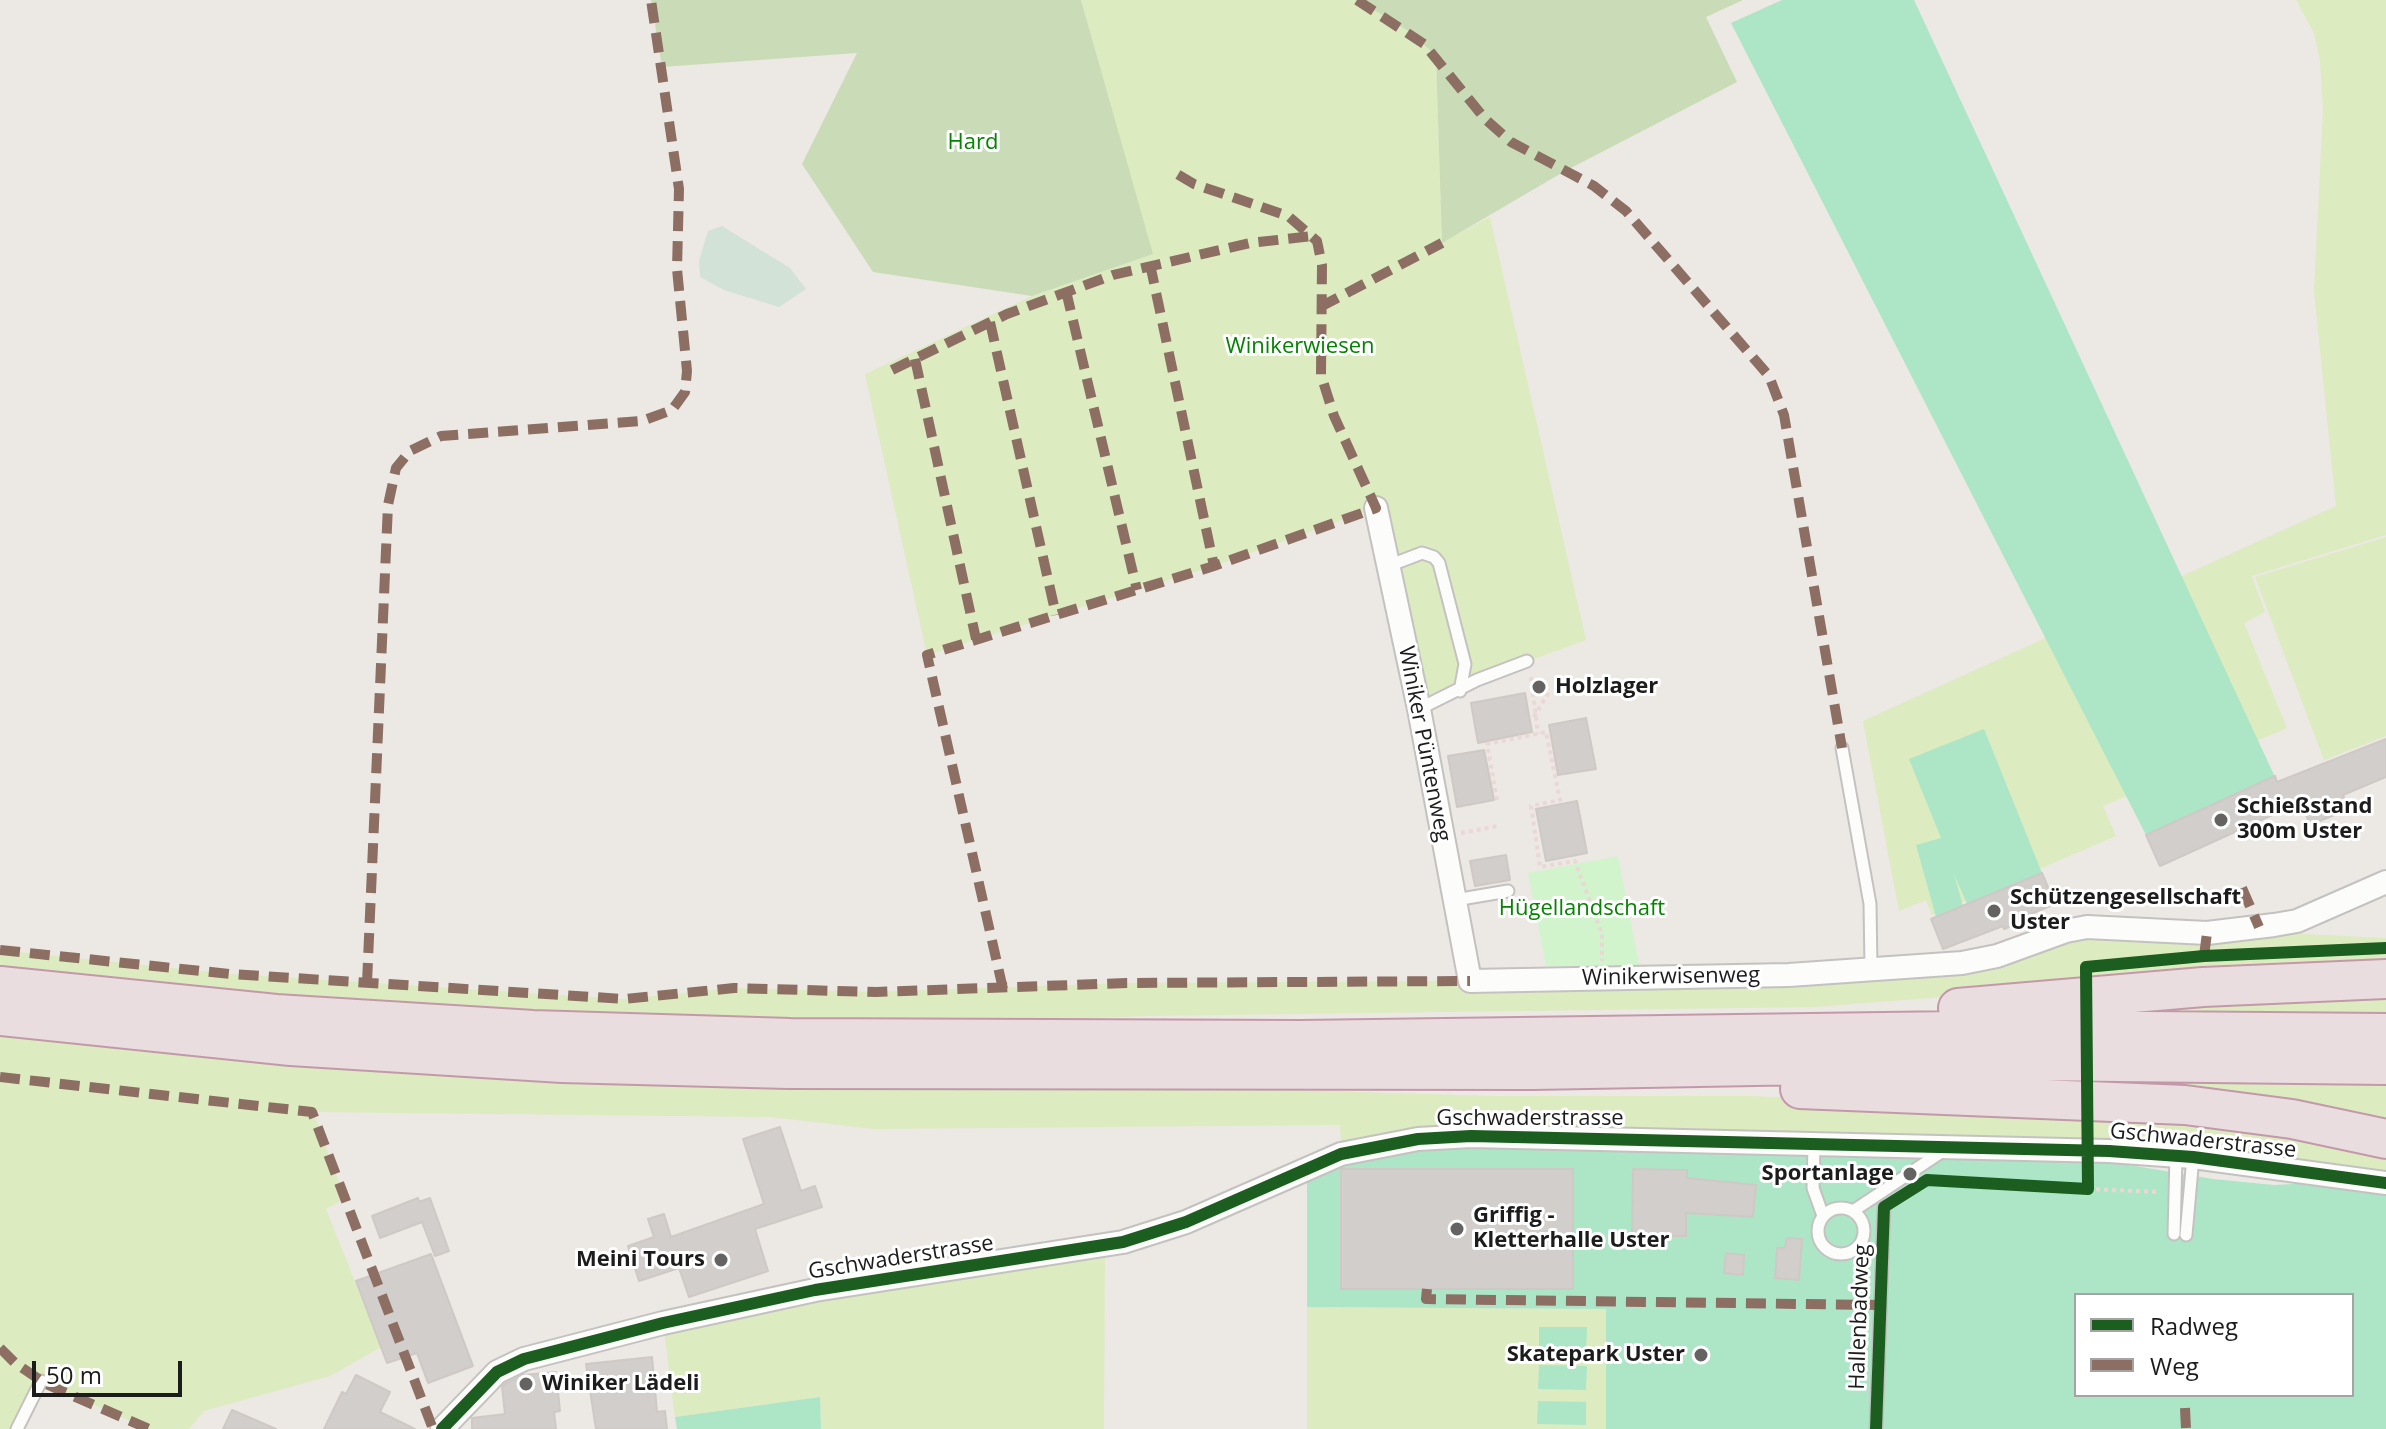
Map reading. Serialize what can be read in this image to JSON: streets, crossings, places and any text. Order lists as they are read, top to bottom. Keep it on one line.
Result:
{"streets":{"street":["Winiker Püntenweg","Winikerwisenweg","Gschwaderstrasse"],"lane":["Hallenbadweg"]},"crossings":[["Winiker Püntenweg","Winikerwisenweg"]],"parks":["Hard","Winikerwiesen","Hügellandschaft"],"places":["Holzlager","Schießstand 300m Uster","Schützengesellschaft Uster","Sportanlage","Griffig - Kletterhalle Uster","Meini Tours","Skatepark Uster","Winiker Lädeli"],"legend":["Radweg","Weg"],"scale_bar":"50 m"}
